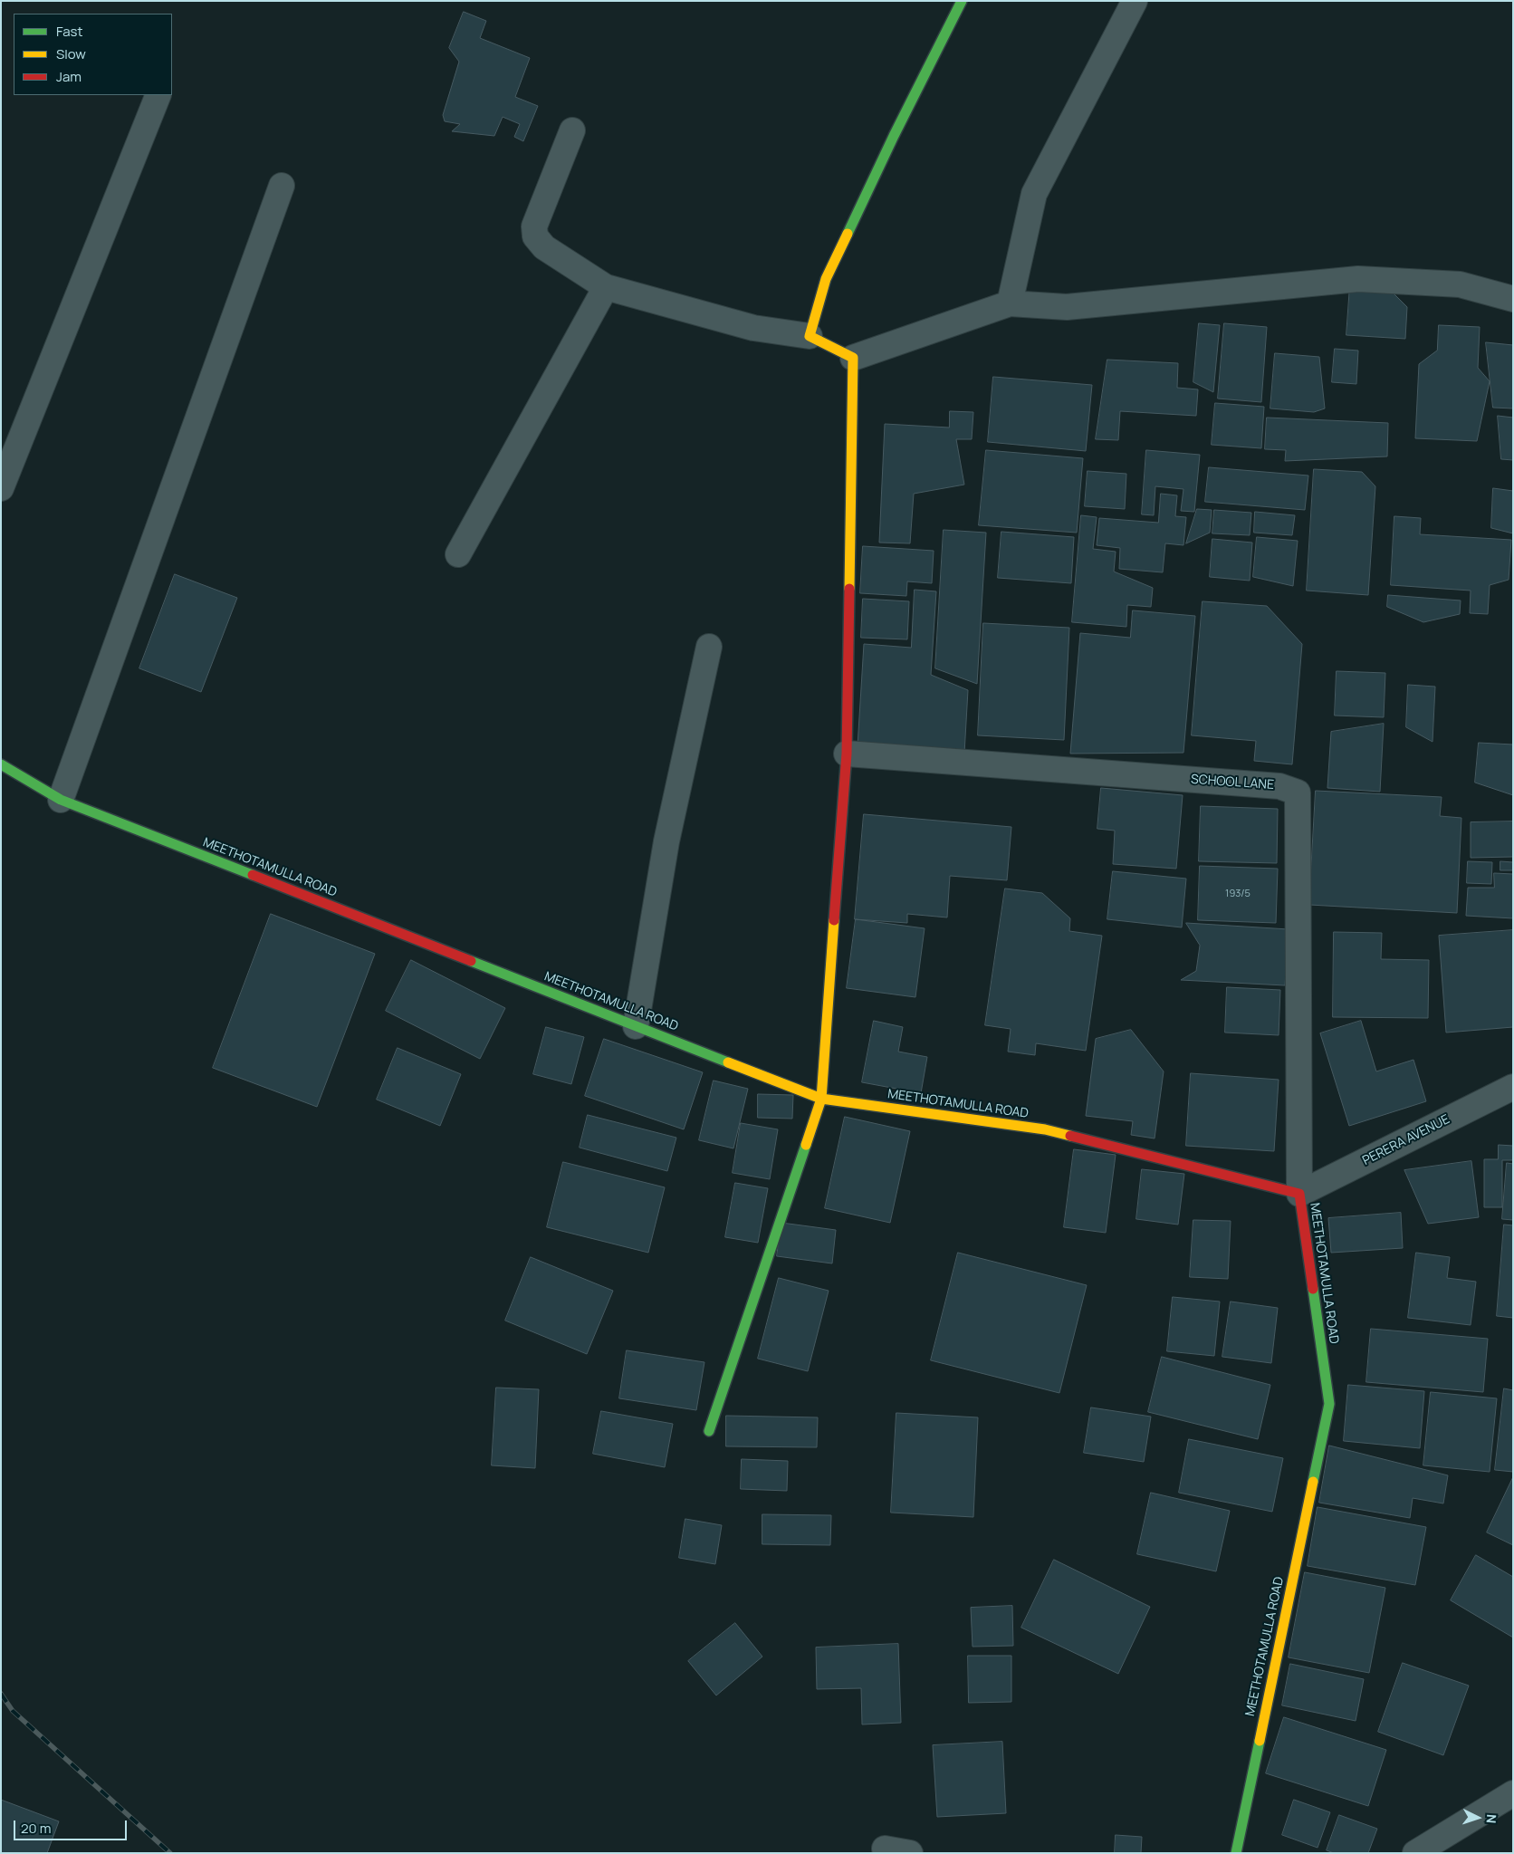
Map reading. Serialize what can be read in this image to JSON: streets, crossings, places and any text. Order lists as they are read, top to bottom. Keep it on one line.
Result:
{"streets":{"street":["SCHOOL LANE","MEETHOTAMULLA ROAD","PERERA AVENUE"]},"crossings":[["SCHOOL LANE","MEETHOTAMULLA ROAD"],["SCHOOL LANE","PERERA AVENUE"],["MEETHOTAMULLA ROAD","PERERA AVENUE"]],"house_numbers":["193/5"],"legend":["Fast","Slow","Jam"],"scale_bar":"20 m","north":"right"}
